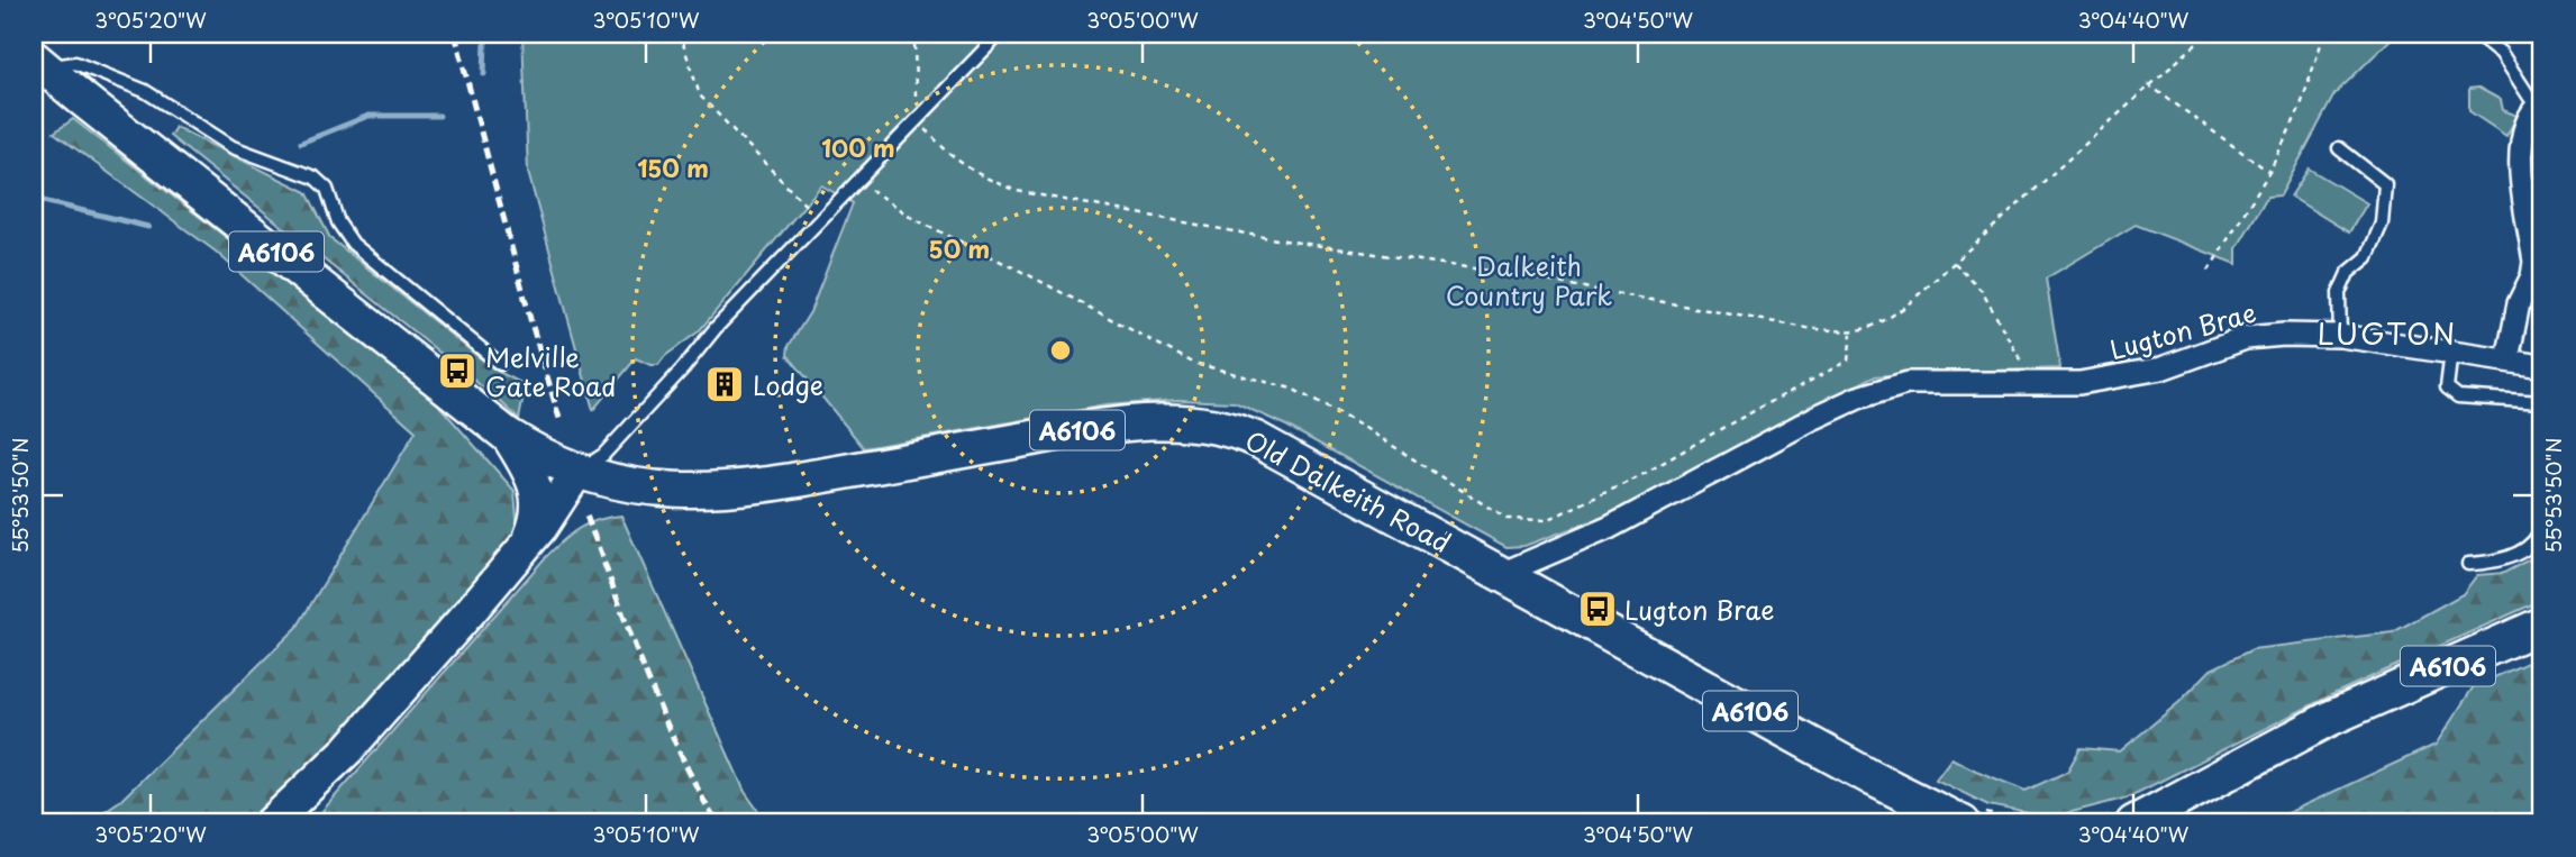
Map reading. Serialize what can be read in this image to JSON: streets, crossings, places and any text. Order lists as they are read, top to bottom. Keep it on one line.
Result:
{"streets":{"main road":["A6106","Old Dalkeith Road"],"street":["Lugton Brae"]},"crossings":[["A6106","Old Dalkeith Road"],["Lugton Brae","Old Dalkeith Road"]],"districts":["LUGTON"],"parks":["Dalkeith Country Park"],"places":{"bus stop":["Melville Gate Road","Lugton Brae"],"building":["Lodge"]},"coordinates":["3°05'20\"W","3°05'10\"W","3°05'00\"W","3°04'50\"W","3°04'40\"W","55°53'50\"N"],"rings":["100 m","150 m","50 m"]}
